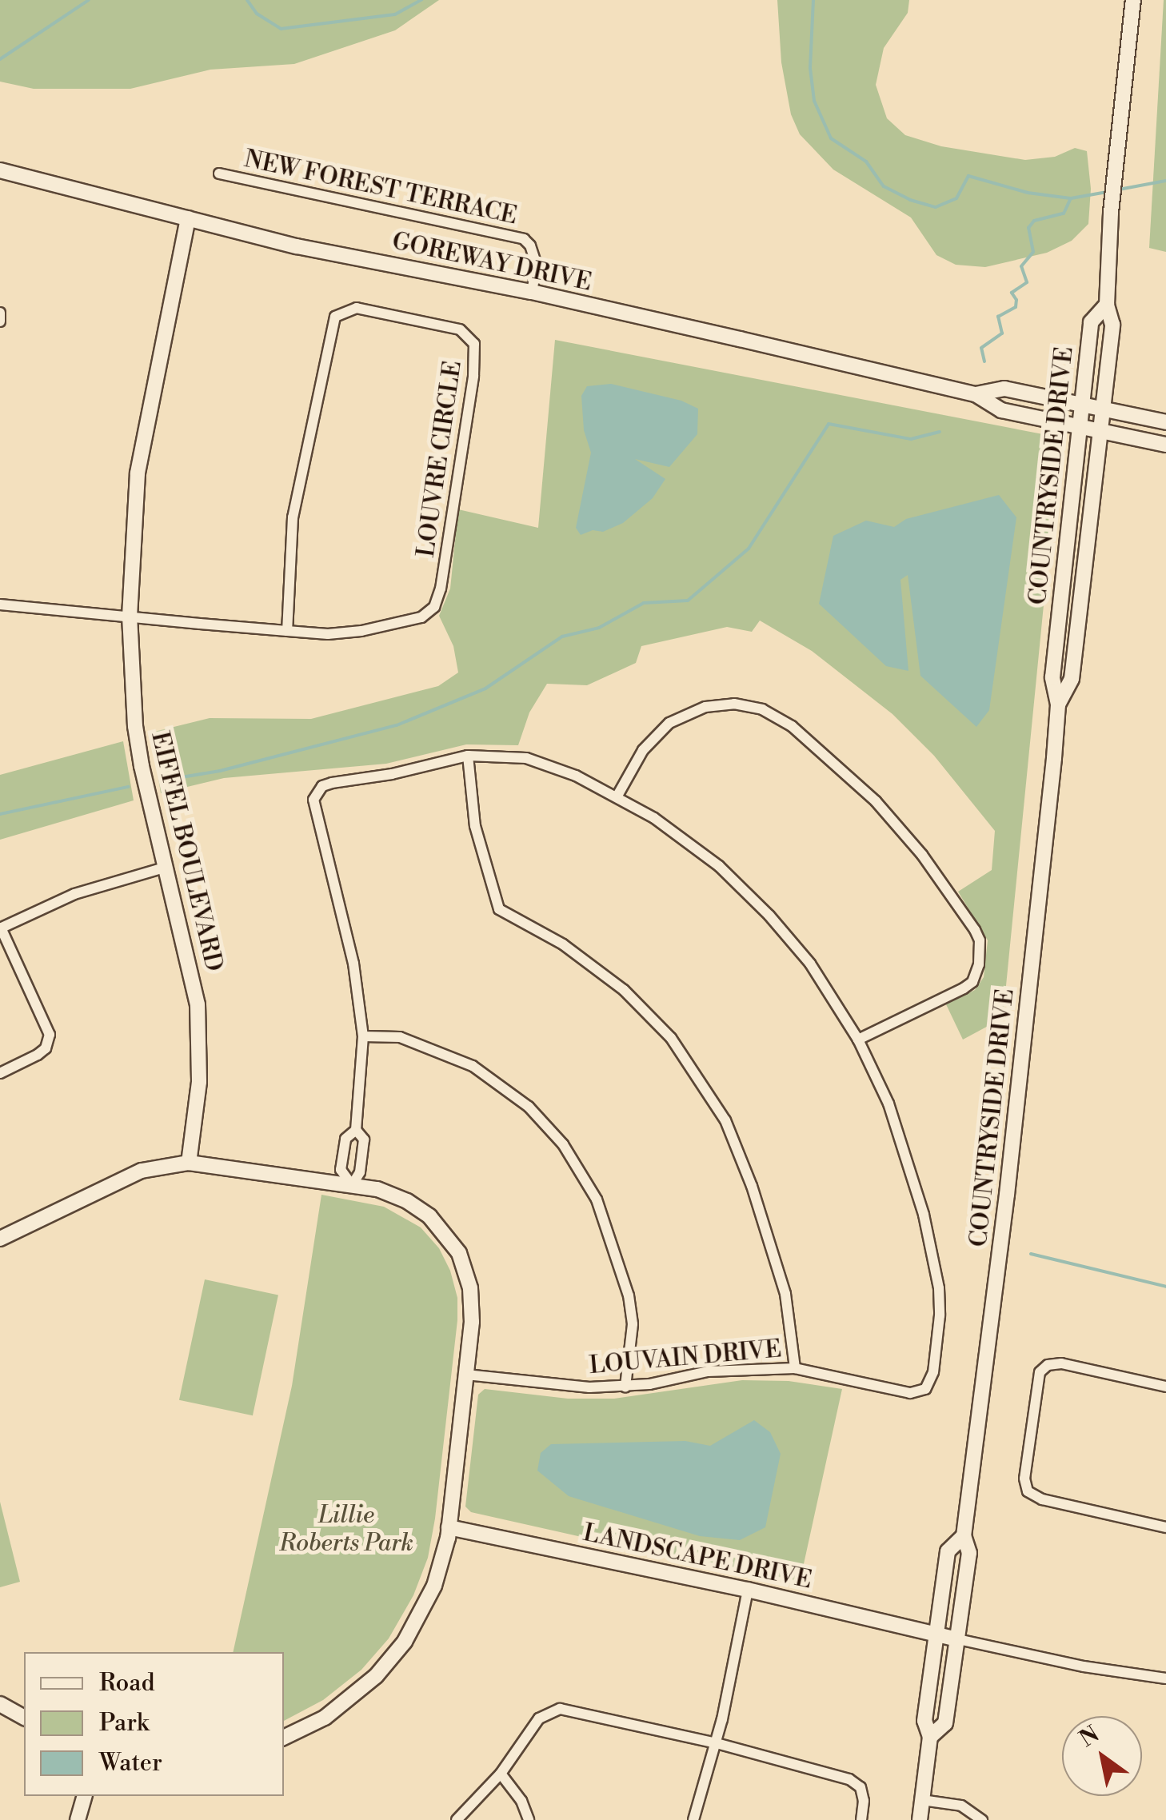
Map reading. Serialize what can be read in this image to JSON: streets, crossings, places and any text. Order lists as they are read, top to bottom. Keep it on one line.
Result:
{"streets":{"street":["NEW FOREST TERRACE","GOREWAY DRIVE","LOUVRE CIRCLE","COUNTRYSIDE DRIVE","EIFFEL BOULEVARD","LOUVAIN DRIVE","LANDSCAPE DRIVE"]},"crossings":[["NEW FOREST TERRACE","GOREWAY DRIVE"],["GOREWAY DRIVE","COUNTRYSIDE DRIVE"],["GOREWAY DRIVE","EIFFEL BOULEVARD"],["LOUVRE CIRCLE","EIFFEL BOULEVARD"],["COUNTRYSIDE DRIVE","LANDSCAPE DRIVE"]],"parks":["Lillie Roberts Park"],"legend":["Road","Park","Water"],"north":"top left"}
